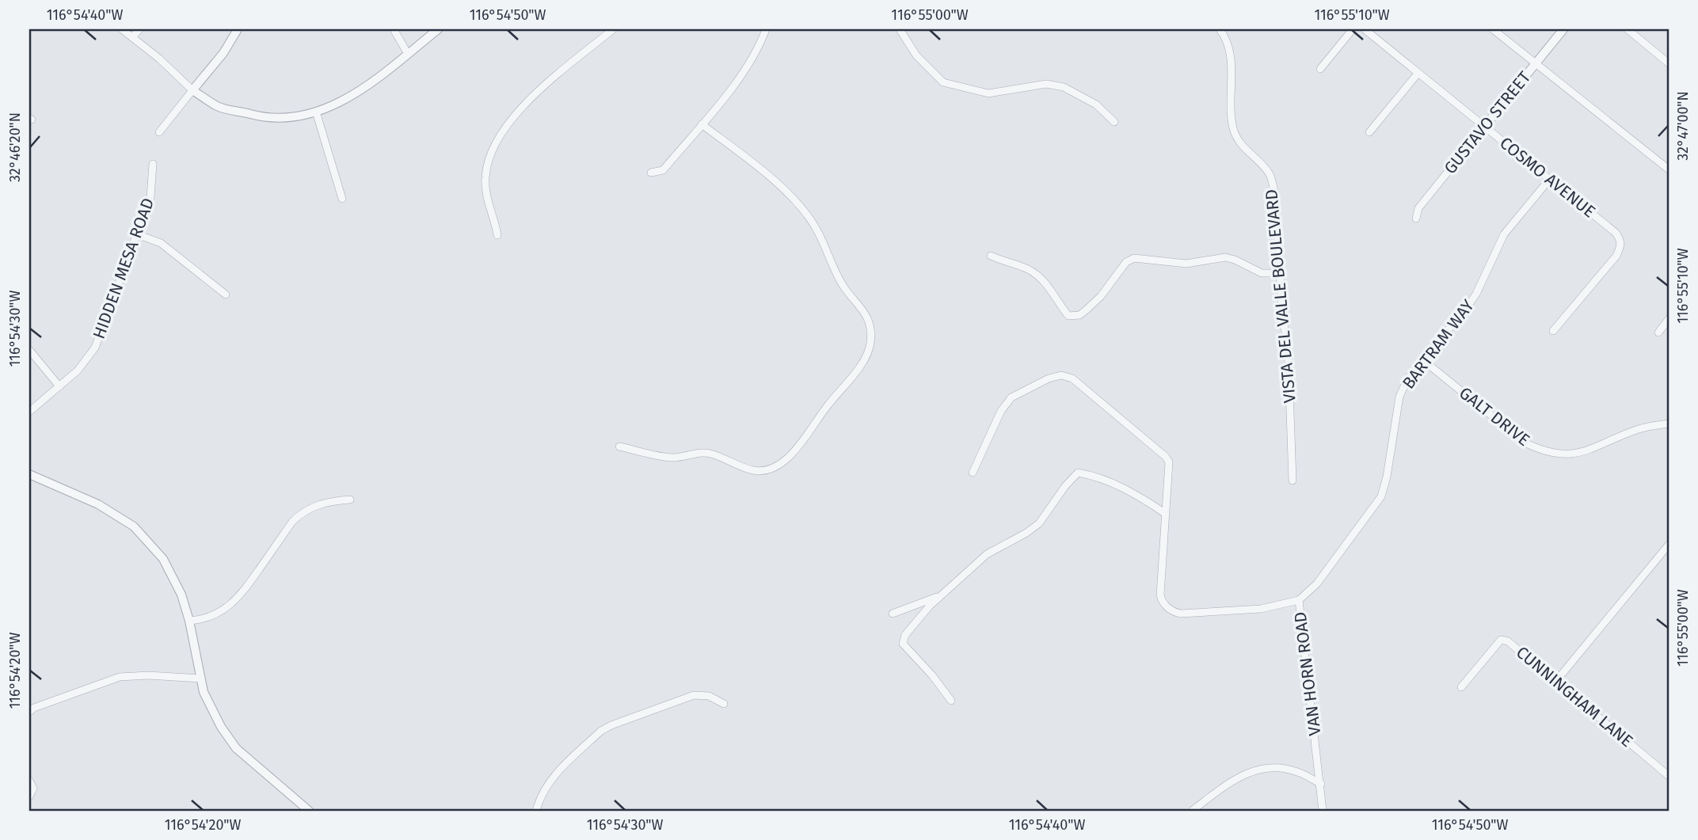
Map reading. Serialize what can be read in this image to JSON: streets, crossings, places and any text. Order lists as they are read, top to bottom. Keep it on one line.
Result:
{"streets":{"street":["GUSTAVO STREET","COSMO AVENUE","HIDDEN MESA ROAD","VISTA DEL VALLE BOULEVARD","BARTRAM WAY","GALT DRIVE","VAN HORN ROAD","CUNNINGHAM LANE"]},"crossings":[["GUSTAVO STREET","COSMO AVENUE"],["COSMO AVENUE","BARTRAM WAY"],["BARTRAM WAY","GALT DRIVE"],["BARTRAM WAY","VAN HORN ROAD"]],"coordinates":["116°54'40\"W","116°54'50\"W","116°55'00\"W","116°55'10\"W","32°47'00\"N","32°46'20\"N","116°54'30\"W","116°54'20\"W"]}
